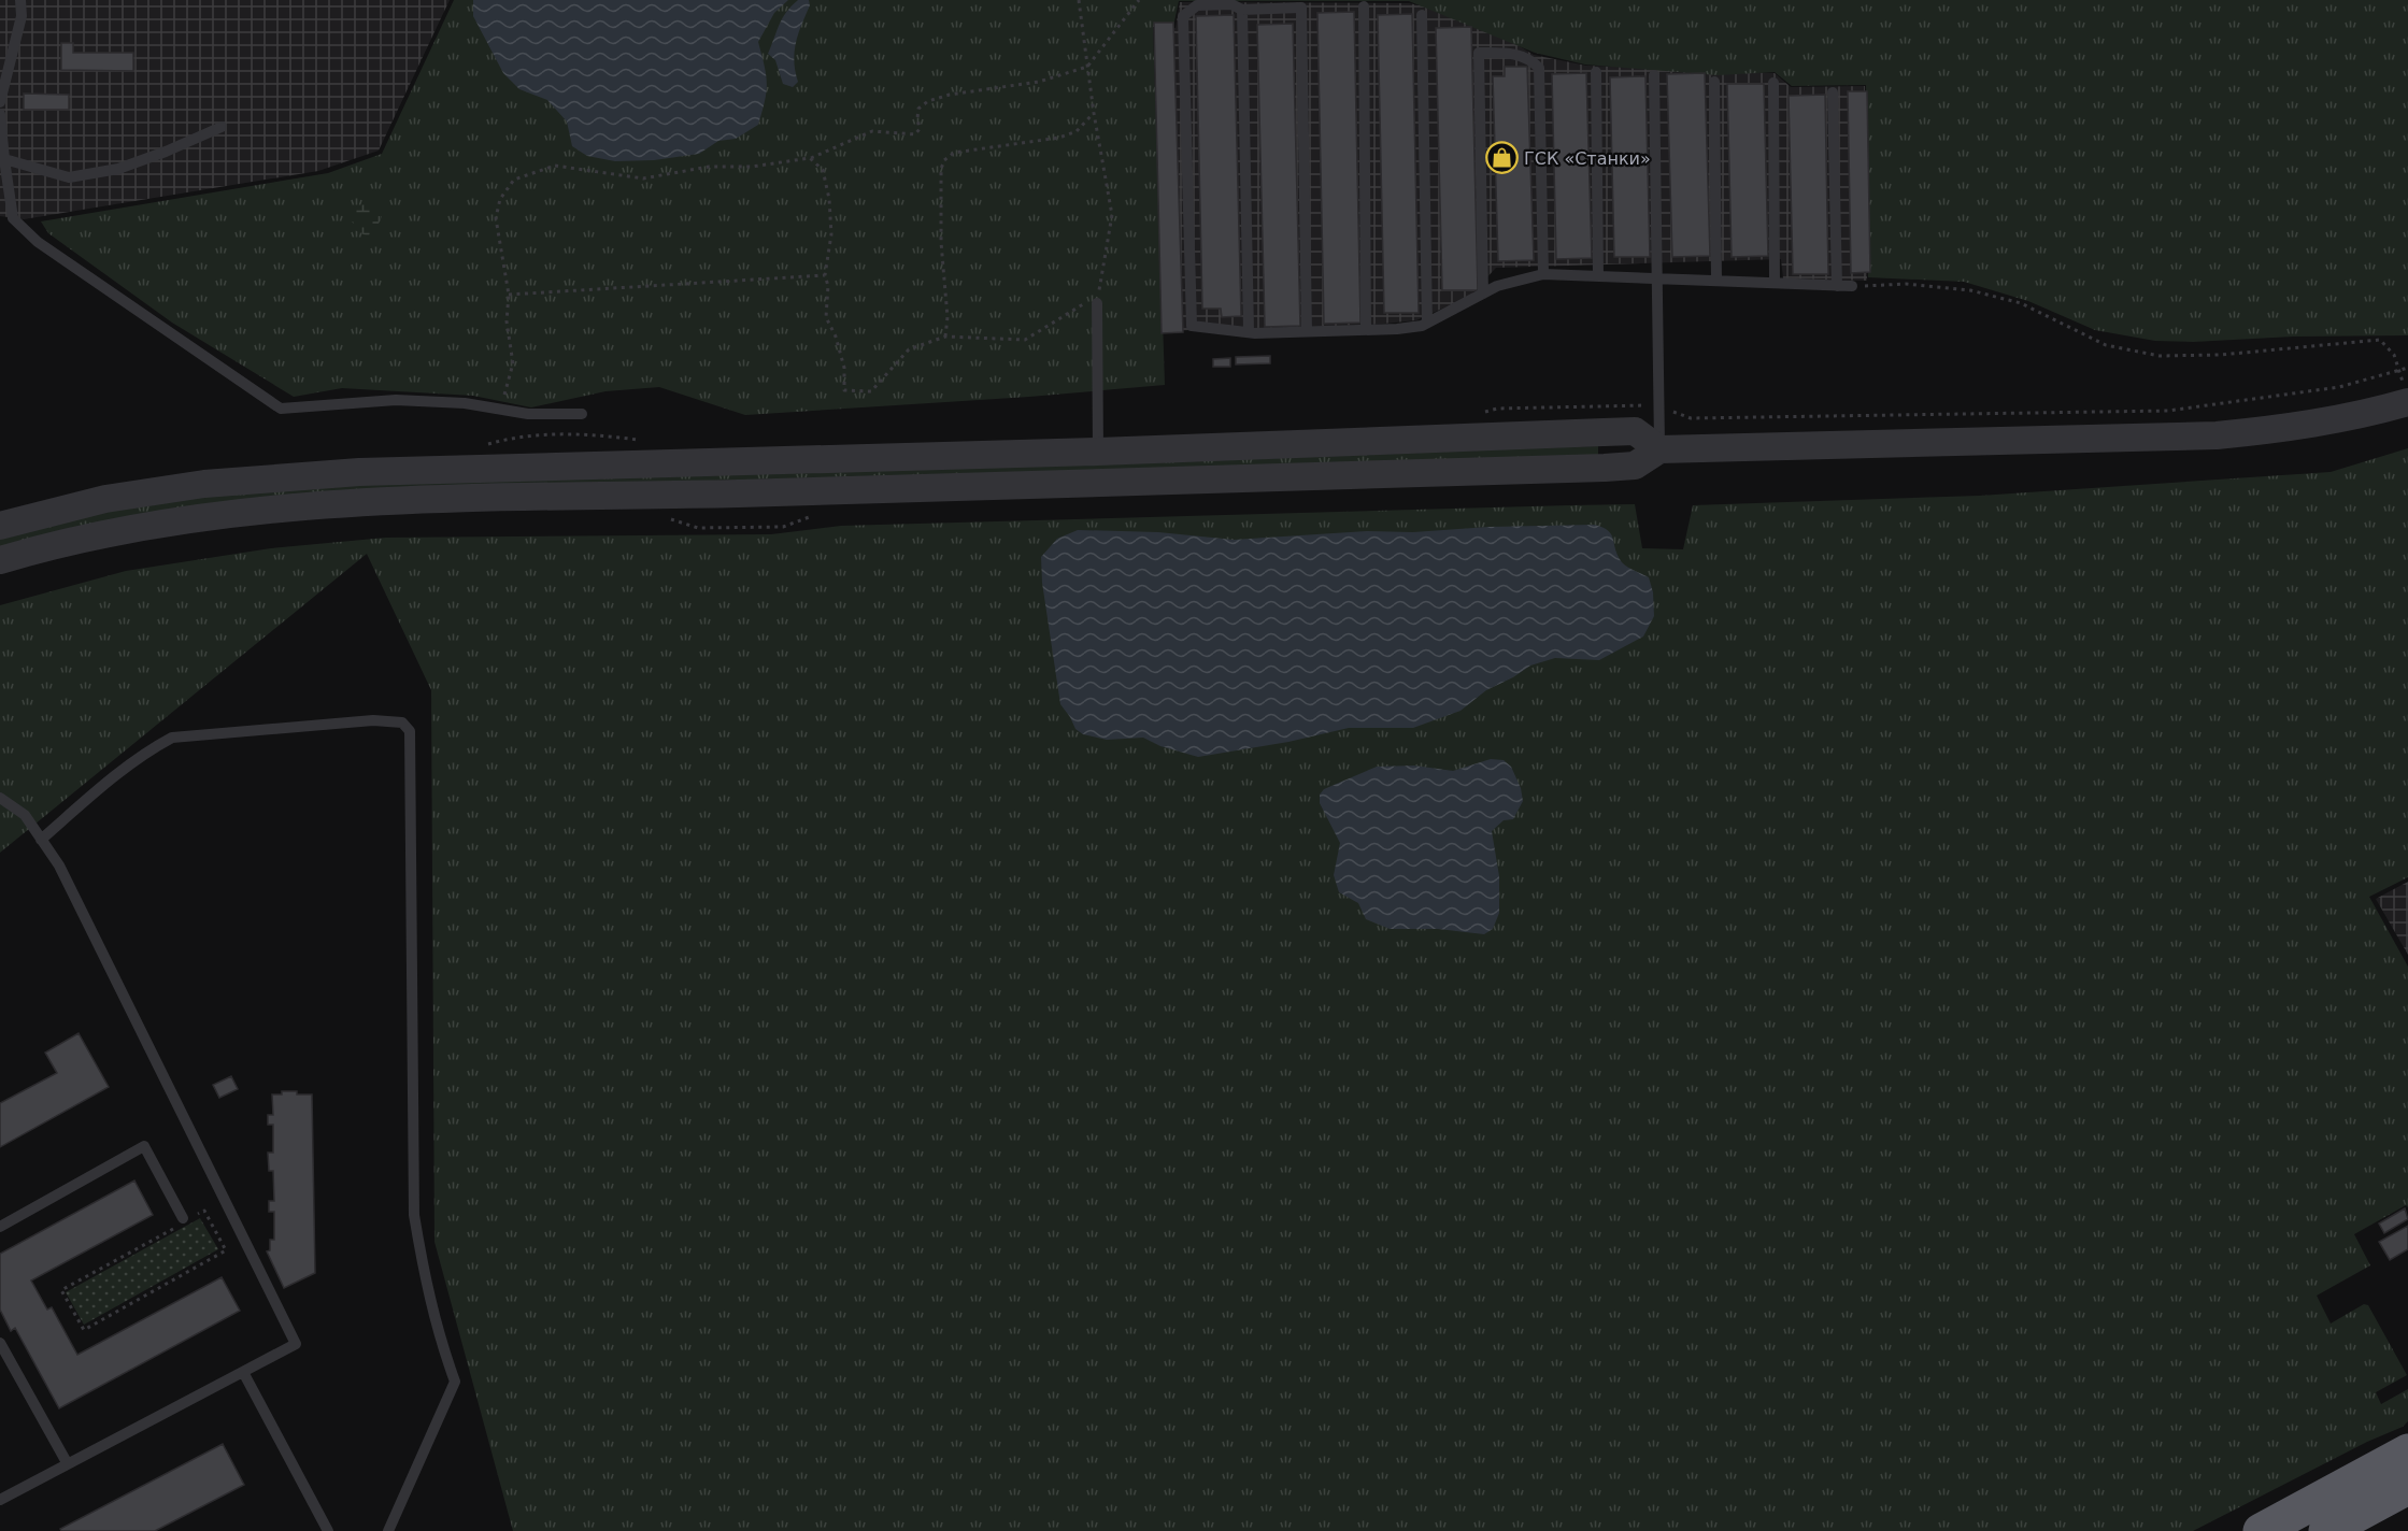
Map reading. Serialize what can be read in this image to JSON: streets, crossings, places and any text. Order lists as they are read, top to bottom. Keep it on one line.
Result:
{"places":{"shop":["ГСК «Станки»"]}}
